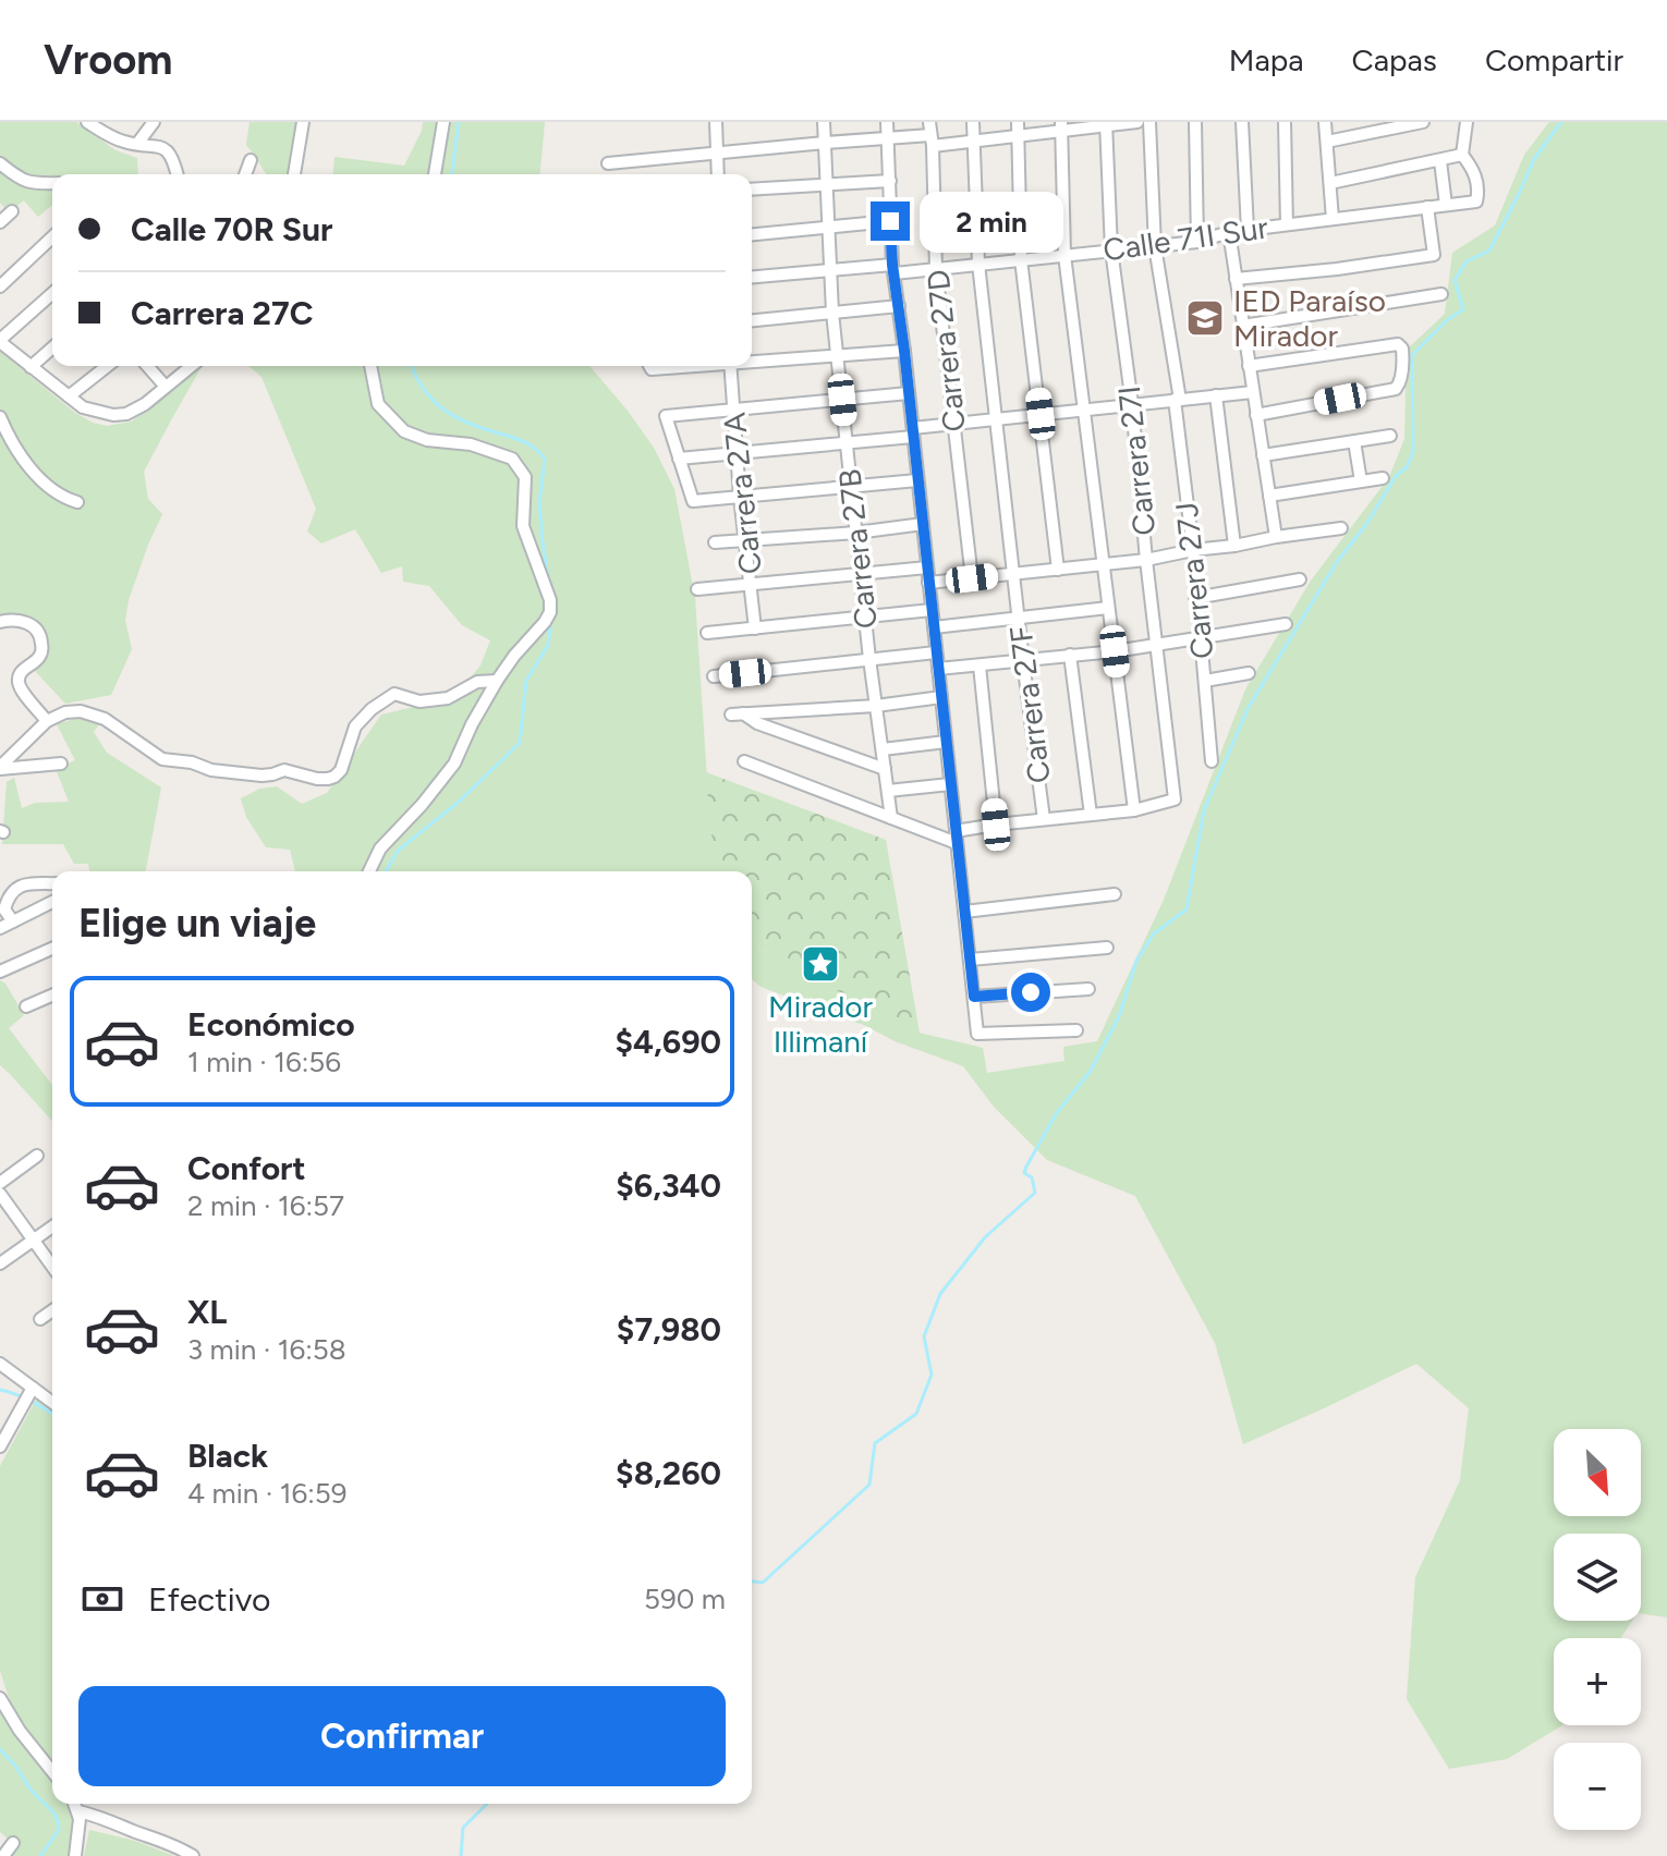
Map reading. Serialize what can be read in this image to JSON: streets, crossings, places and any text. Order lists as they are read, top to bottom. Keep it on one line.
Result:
{"streets":{"street":["Calle 71I Sur","Carrera 27D","Carrera 27I","Carrera 27A","Carrera 27B","Carrera 27J","Carrera 27F"]},"crossings":[["Calle 71I Sur","Carrera 27D"],["Calle 71I Sur","Carrera 27I"],["Calle 71I Sur","Carrera 27B"],["Calle 71I Sur","Carrera 27J"],["Calle 71I Sur","Carrera 27F"]],"places":{"school or university":["IED Paraíso Mirador"],"place":["Mirador Illimaní"]},"north":"bottom right","page":{"header":"Vroom","nav":["Mapa","Capas","Compartir"],"banner":["Calle 70R Sur","Carrera 27C"],"bubble":"2 min","heading":"Elige un viaje","list":[{"name":"Económico","note":"1 min · 16:56","value":"$4,690"},{"name":"Confort","note":"2 min · 16:57","value":"$6,340"},{"name":"XL","note":"3 min · 16:58","value":"$7,980"},{"name":"Black","note":"4 min · 16:59","value":"$8,260"}],"map_buttons":["+","−"],"pay":["Efectivo","590 m"],"buttons":"Confirmar"}}
